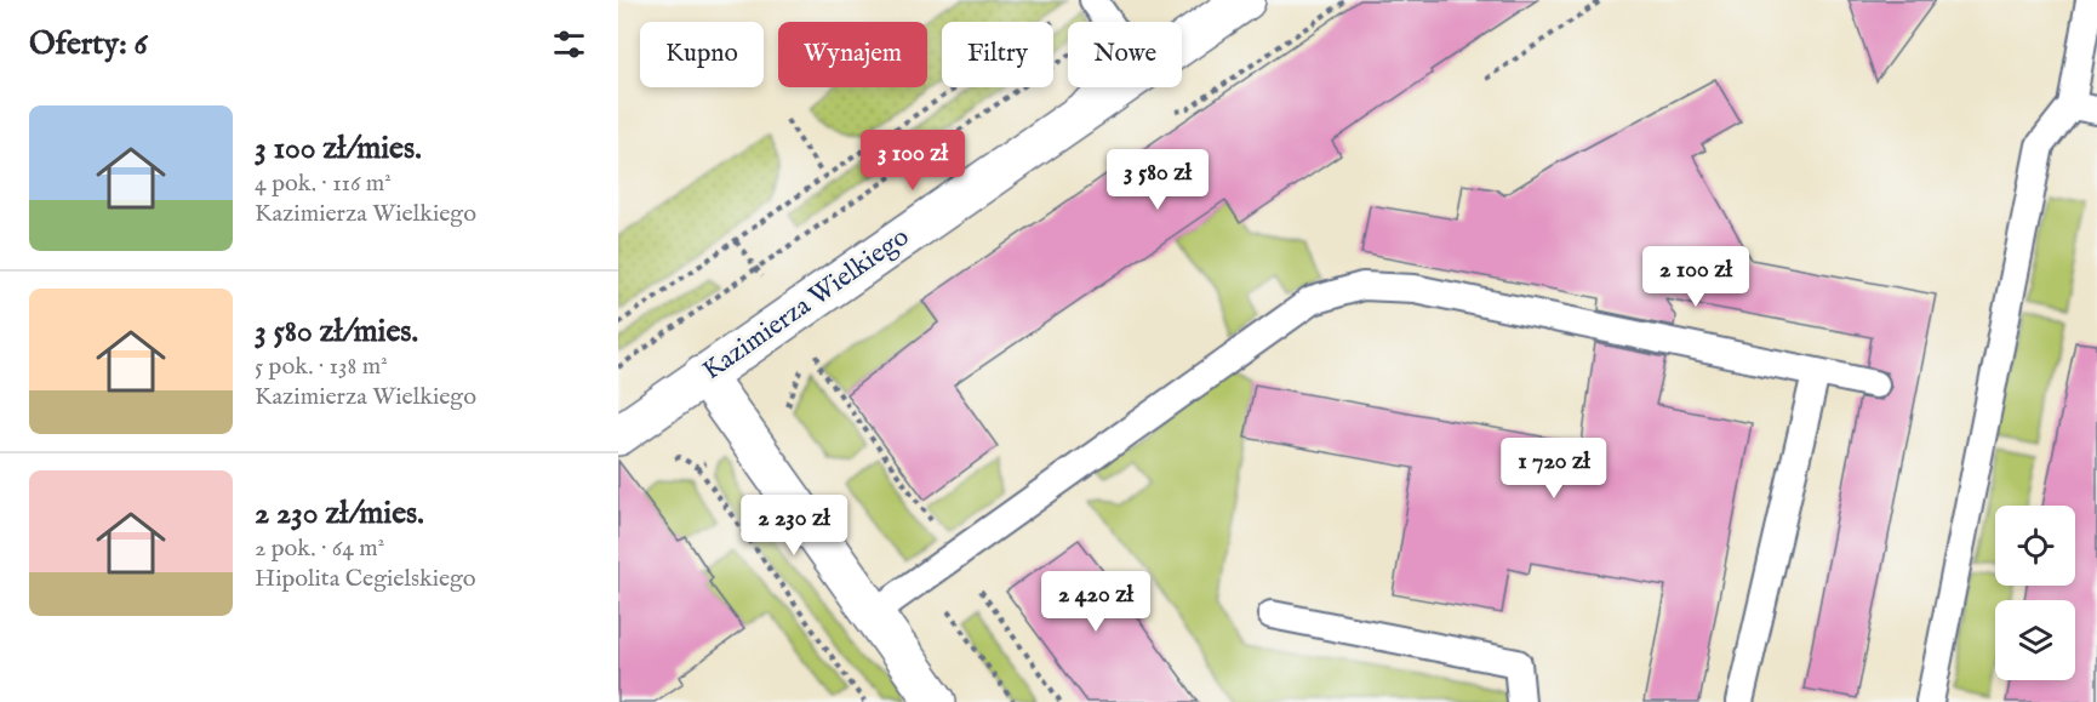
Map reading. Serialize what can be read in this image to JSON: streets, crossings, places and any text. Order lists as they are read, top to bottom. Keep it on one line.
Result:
{"streets":{"street":["Kazimierza Wielkiego"]},"page":{"heading":"Oferty: 6","chip":["Kupno","Wynajem","Filtry","Nowe"],"list":[{"name":"3 100 zł/mies.","note":"4 pok. · 116 m² · Kazimierza Wielkiego"},{"name":"3 580 zł/mies.","note":"5 pok. · 138 m² · Kazimierza Wielkiego"},{"name":"2 230 zł/mies.","note":"2 pok. · 64 m² · Hipolita Cegielskiego"}],"price":["3 100 zł","3 580 zł","2 100 zł","1 720 zł","2 230 zł","2 420 zł"]}}
